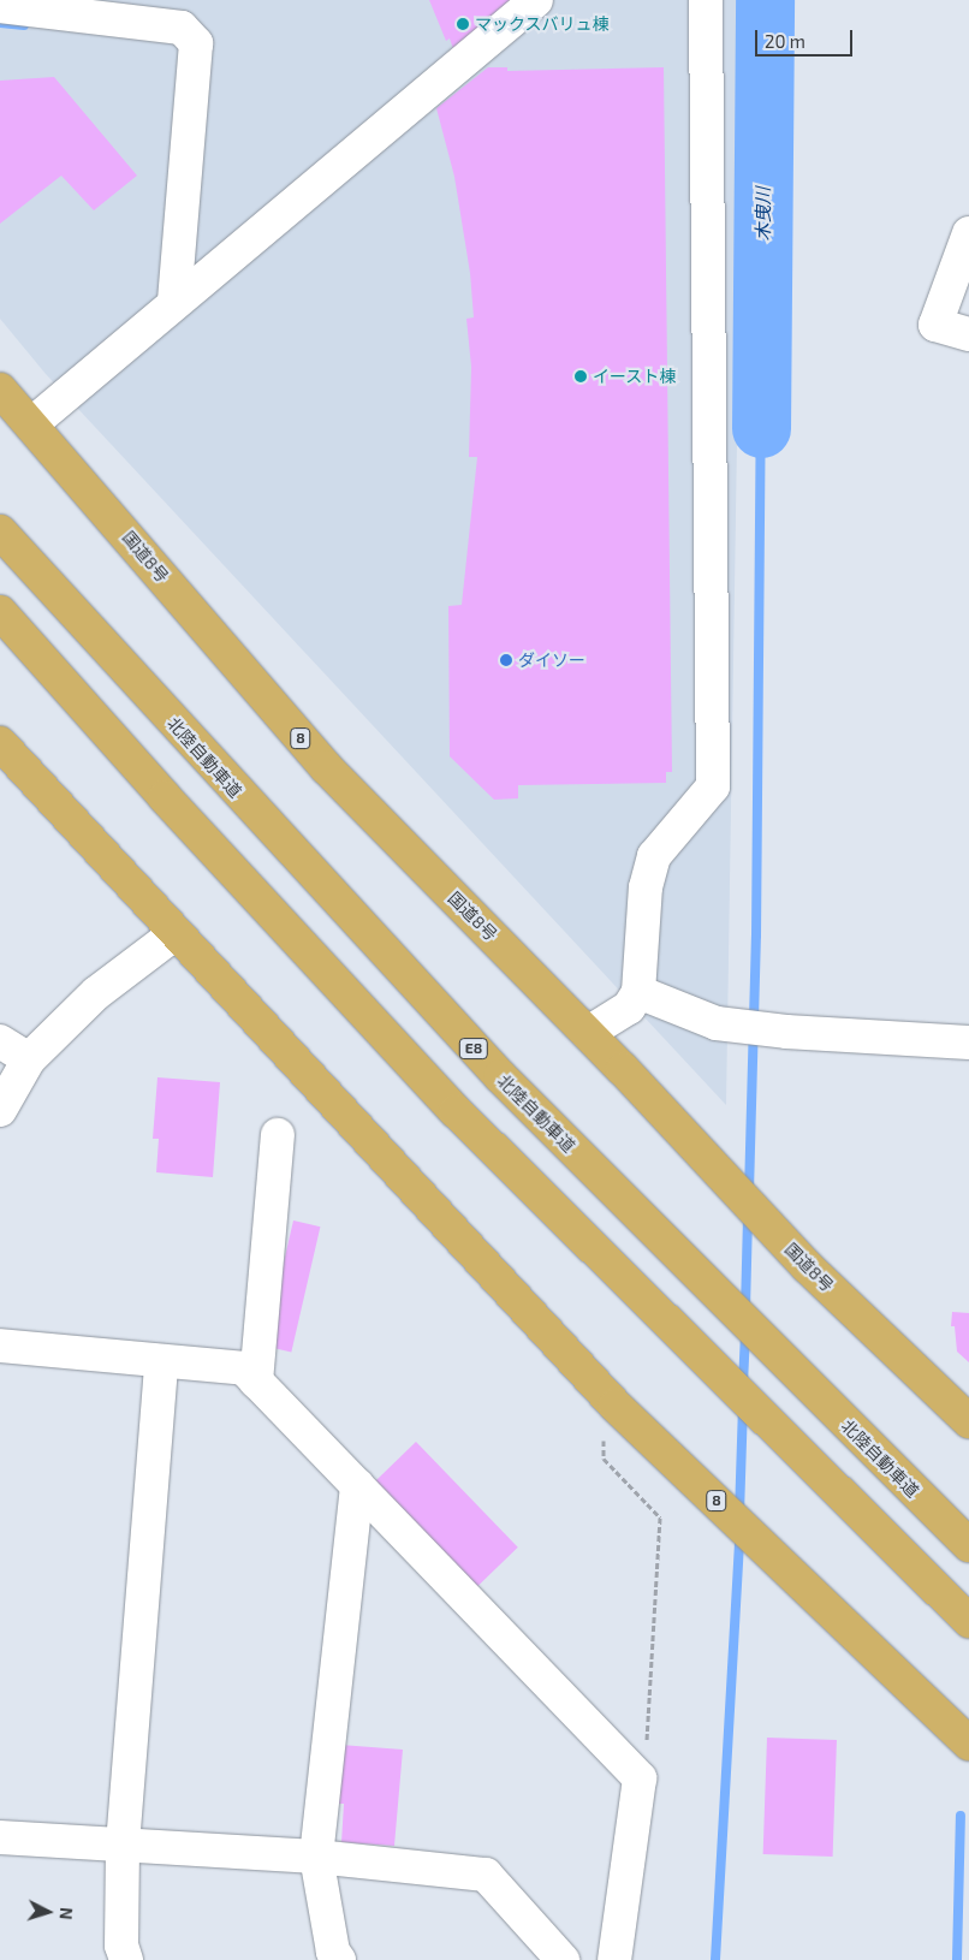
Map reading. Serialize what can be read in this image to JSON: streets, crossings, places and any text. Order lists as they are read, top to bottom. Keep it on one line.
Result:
{"streets":{"highway":["国道8号","8","北陸自動車道","E8"]},"water":["木曳川"],"places":["マックスバリュ棟","イースト棟","ダイソー"],"scale_bar":"20 m","north":"right"}
